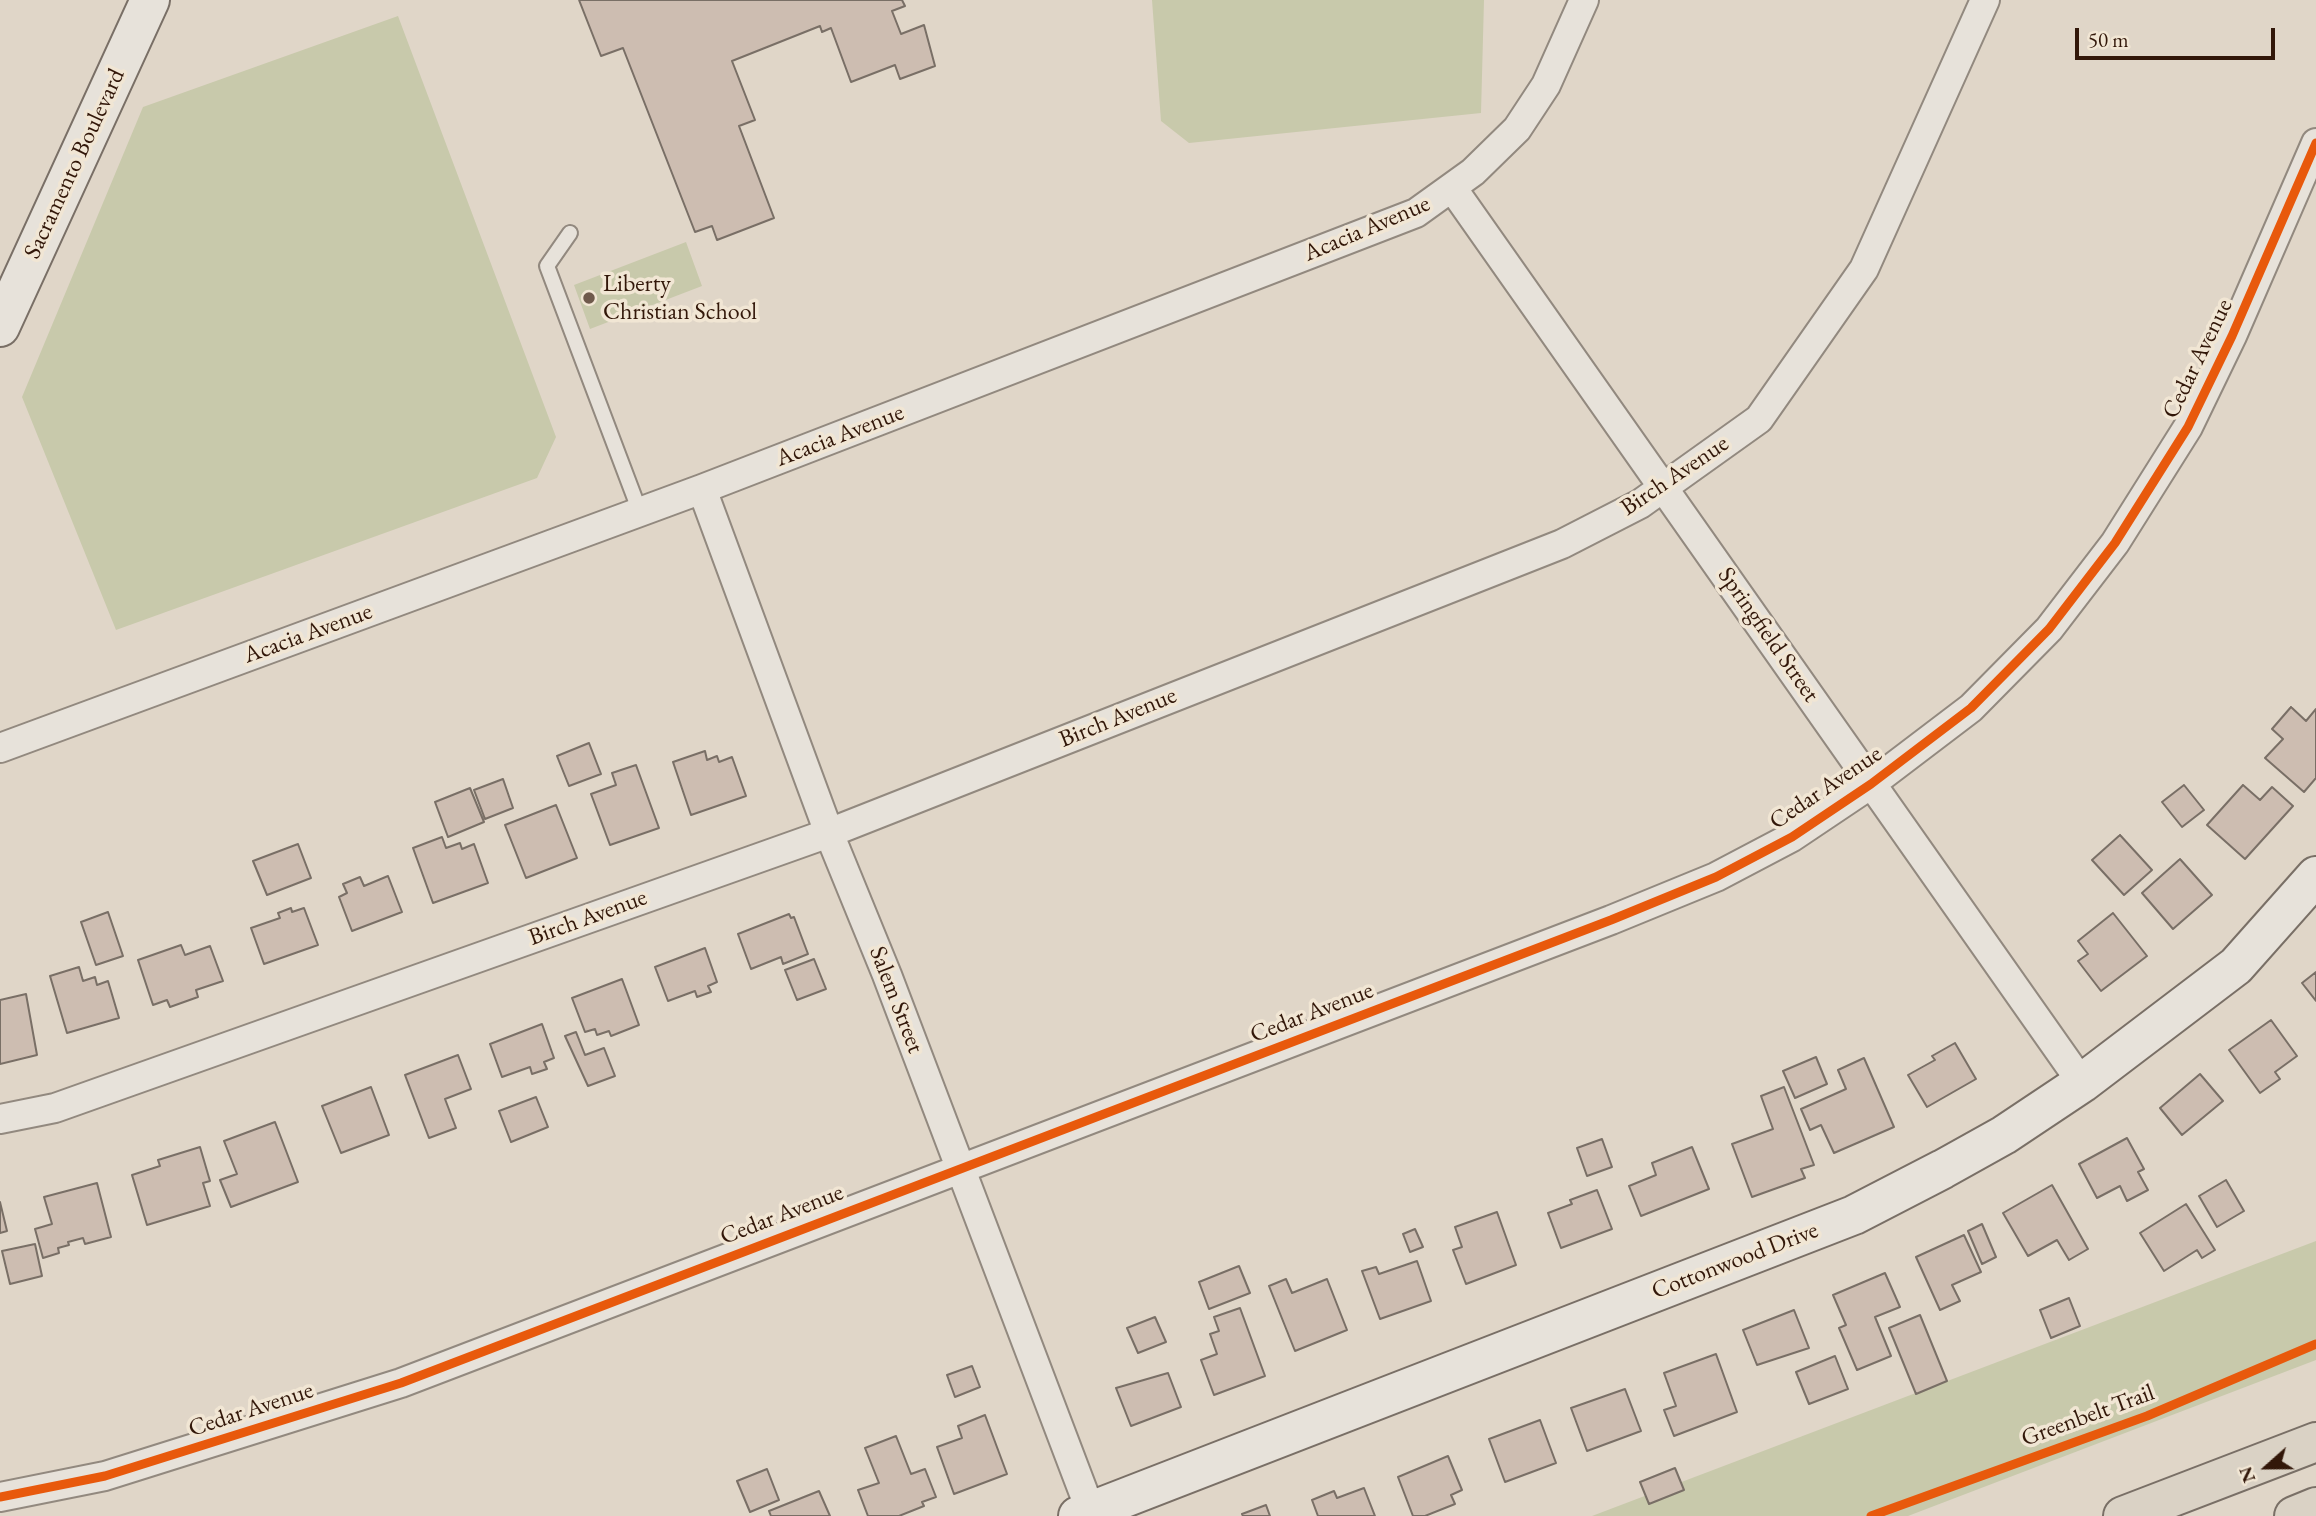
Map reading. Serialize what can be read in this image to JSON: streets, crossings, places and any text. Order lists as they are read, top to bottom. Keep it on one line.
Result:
{"streets":{"street":["Sacramento Boulevard","Acacia Avenue","Cedar Avenue","Birch Avenue","Springfield Street","Salem Street","Cottonwood Drive"],"cycle path":["Greenbelt Trail"]},"crossings":[["Acacia Avenue","Springfield Street"],["Acacia Avenue","Salem Street"],["Cedar Avenue","Springfield Street"],["Cedar Avenue","Salem Street"],["Birch Avenue","Springfield Street"],["Birch Avenue","Salem Street"],["Springfield Street","Cottonwood Drive"],["Salem Street","Cottonwood Drive"]],"places":["Liberty Christian School"],"scale_bar":"50 m","north":"left"}
